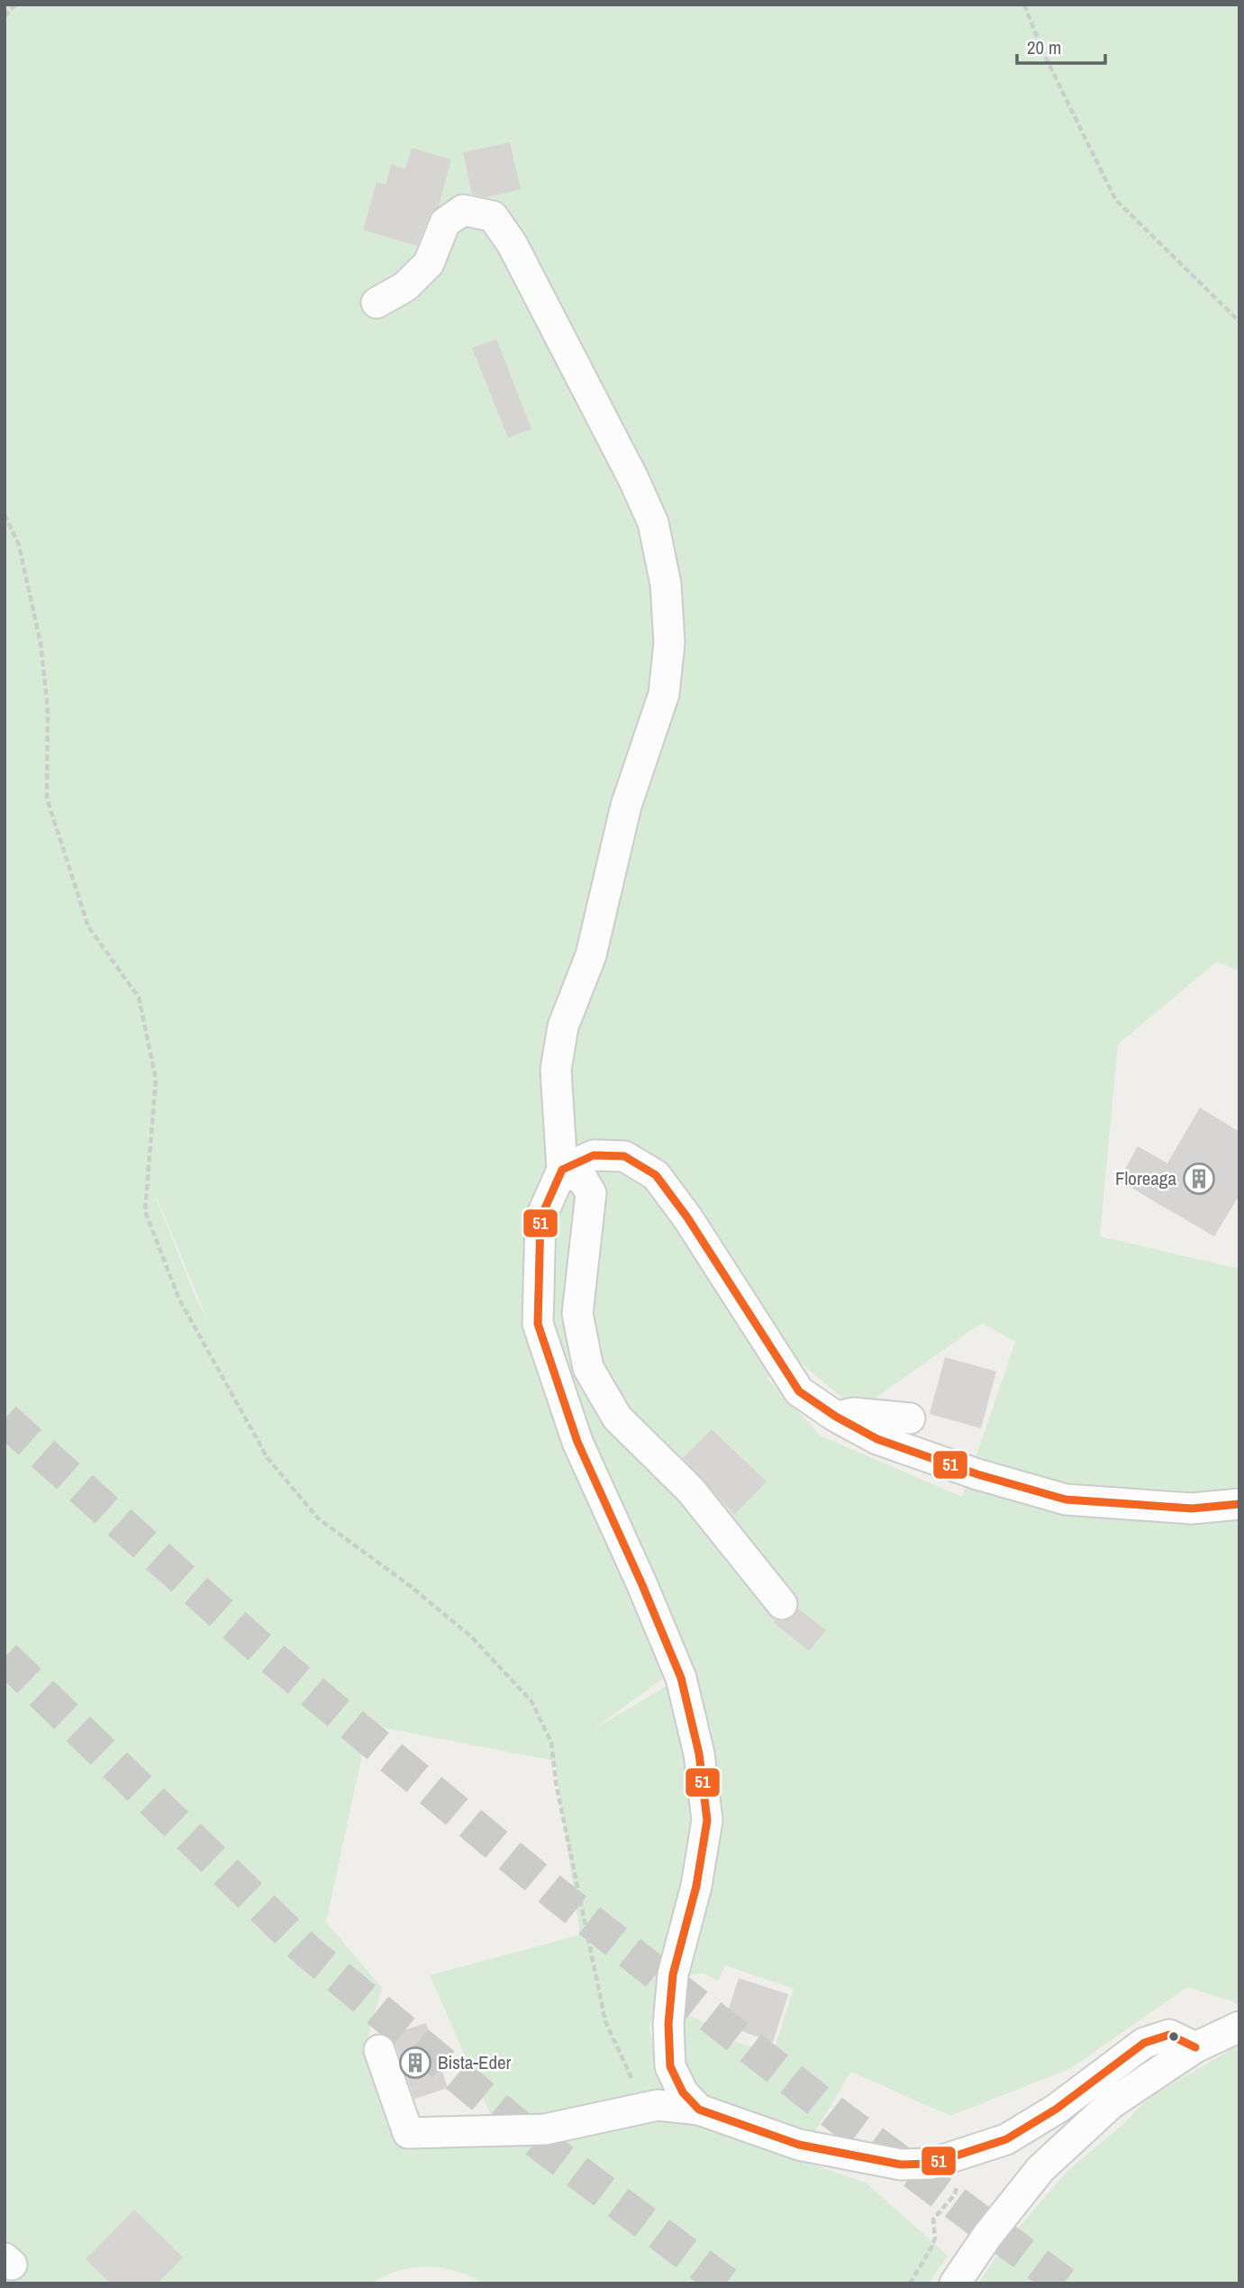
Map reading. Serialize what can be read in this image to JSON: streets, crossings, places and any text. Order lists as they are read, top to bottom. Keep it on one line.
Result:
{"places":{"building":["Floreaga","Bista-Eder"]},"lines":["transit line 51"],"scale_bar":"20 m"}
